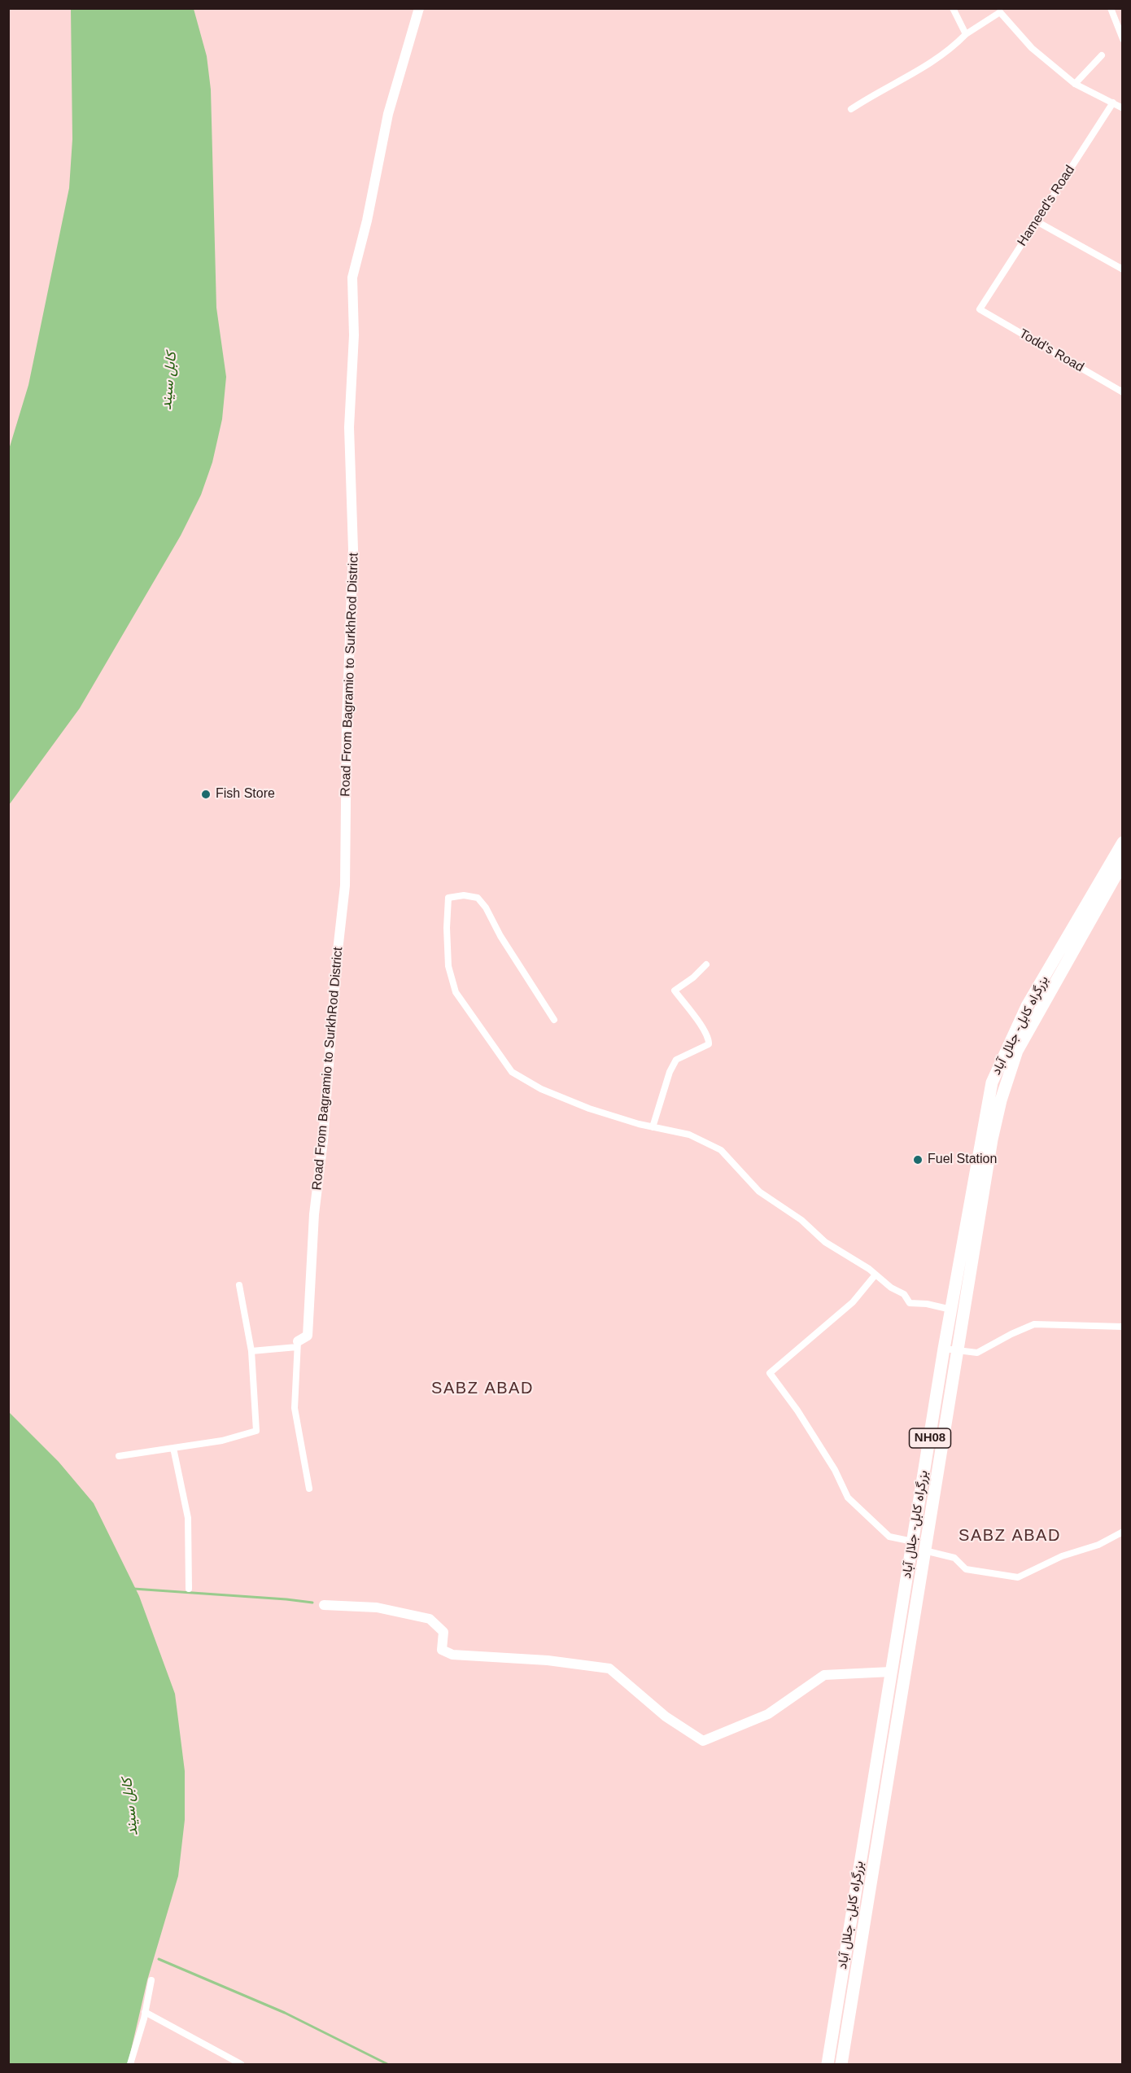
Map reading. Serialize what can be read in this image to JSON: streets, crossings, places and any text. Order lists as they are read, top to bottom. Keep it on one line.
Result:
{"streets":{"highway":["بزرگراه کابل- جلال آباد","NH08"],"street":["Hameed's Road","Todd's Road","Road From Bagramio to SurkhRod District"]},"crossings":[["Hameed's Road","Todd's Road"]],"districts":["SABZ ABAD","SABZ ABAD"],"water":["کابل سيند"],"places":["Fish Store","Fuel Station"]}
